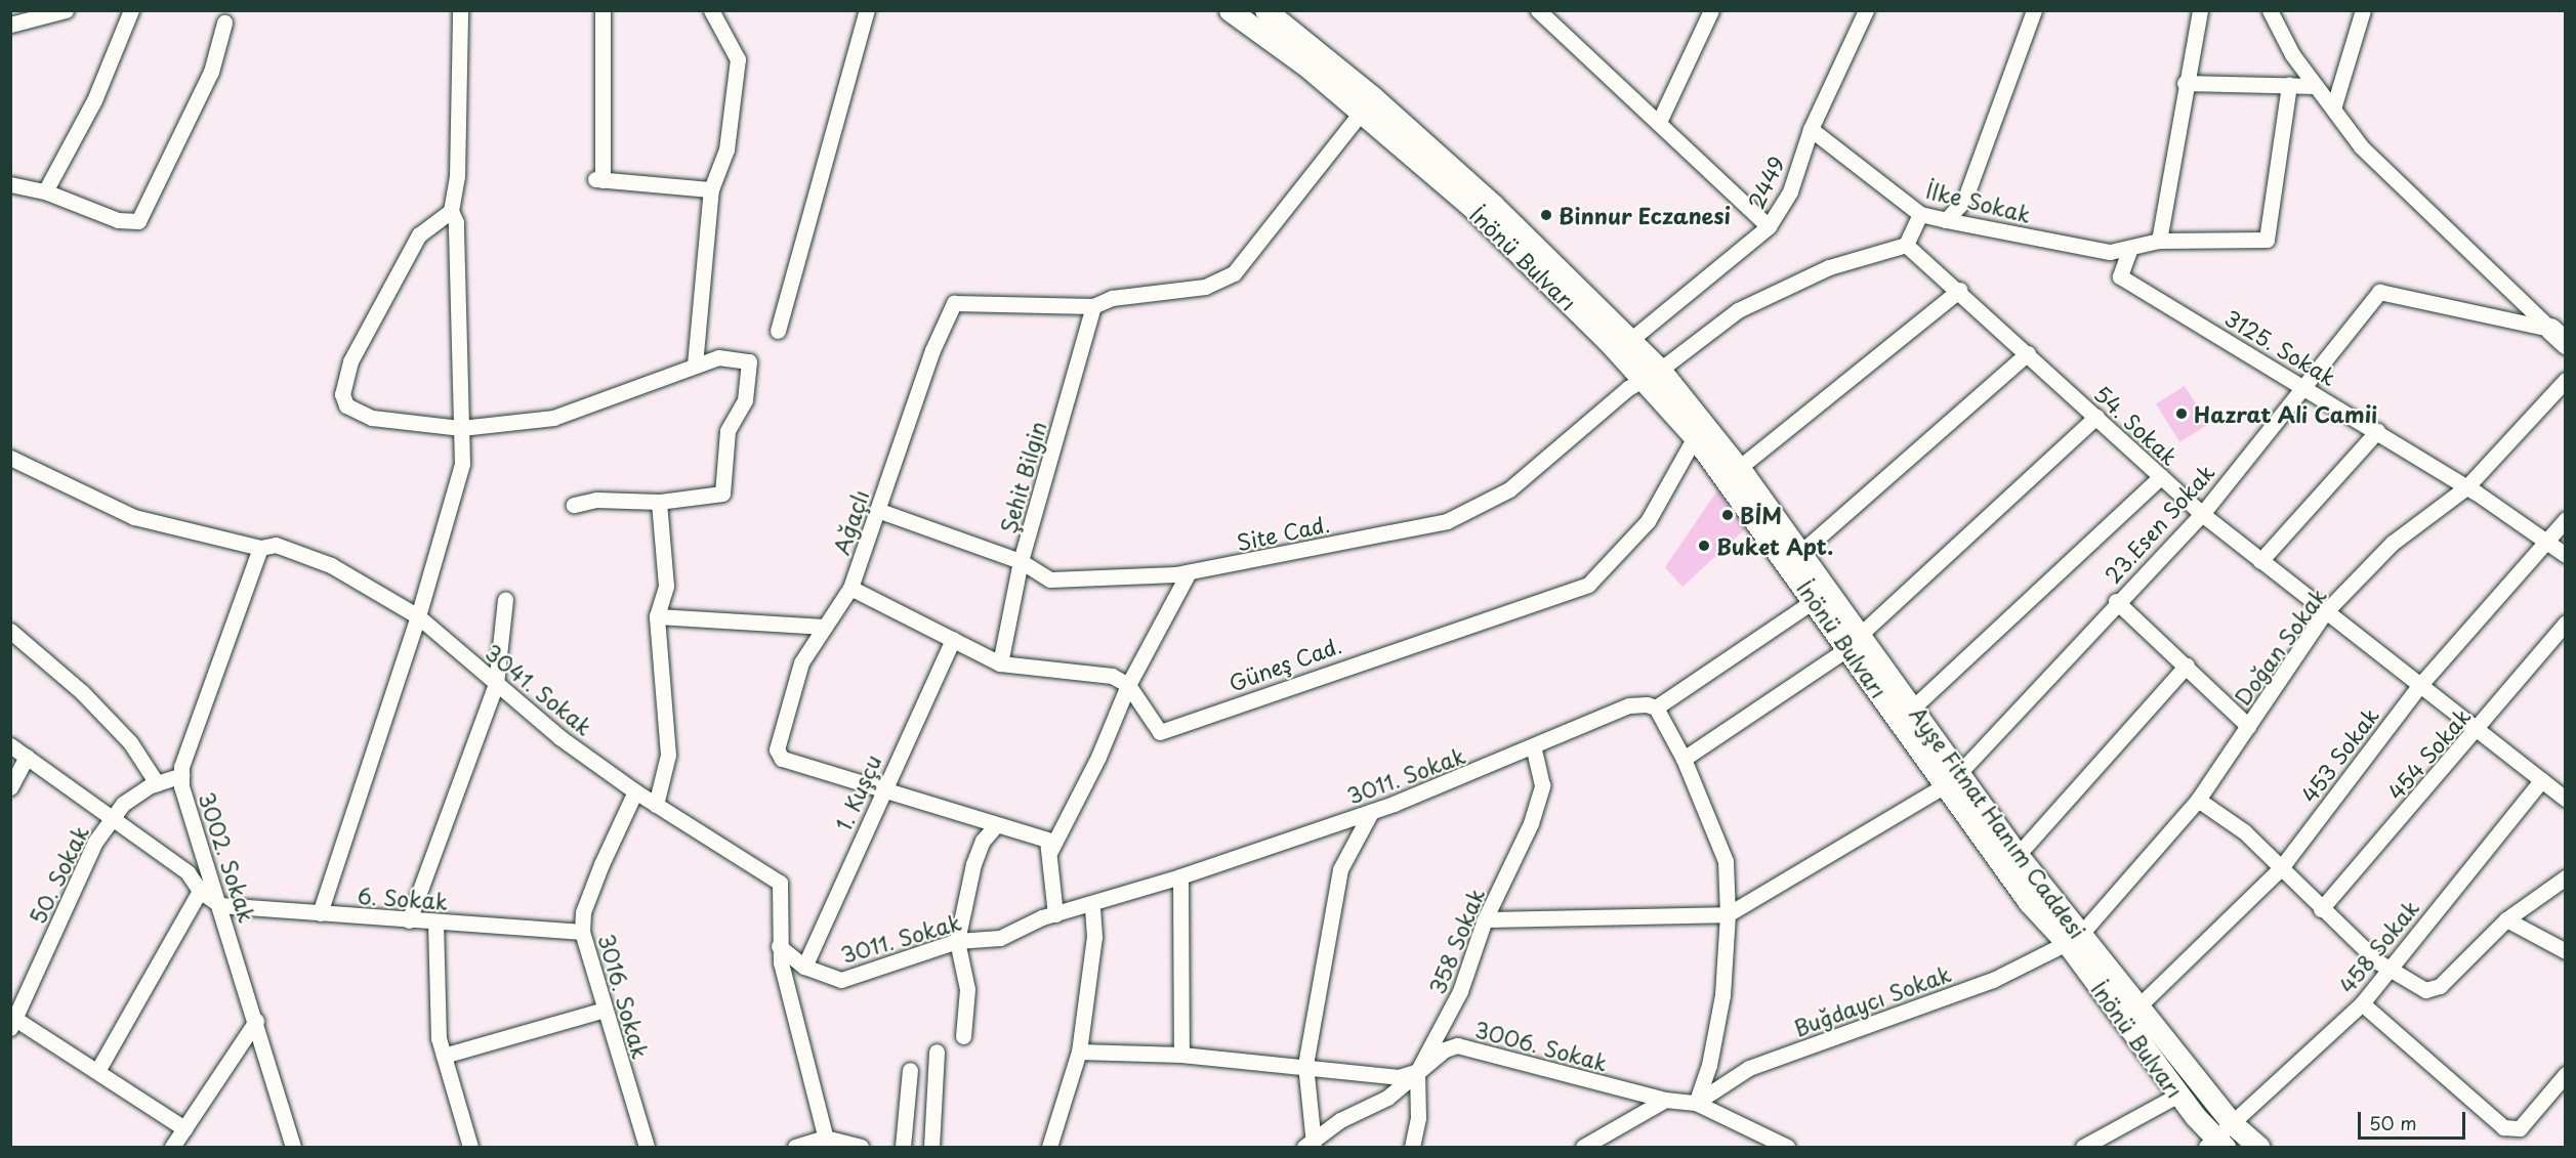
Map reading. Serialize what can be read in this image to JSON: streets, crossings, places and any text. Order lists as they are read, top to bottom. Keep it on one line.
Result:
{"streets":{"main road":["İnönü Bulvarı","Ayşe Fitnat Hanım Caddesi"],"street":["2449","İlke Sokak","3125. Sokak","54. Sokak","Şehit Bilgin","Ağaçlı","23.Esen Sokak","Site Cad.","Doğan Sokak","Güneş Cad.","3041. Sokak","454 Sokak","453 Sokak","3011. Sokak","1. Kuşçu","3002. Sokak","50. Sokak","6. Sokak","358 Sokak","458 Sokak","3016. Sokak","Buğdaycı Sokak","3006. Sokak"]},"crossings":[["2449","İlke Sokak"],["2449","İnönü Bulvarı"],["İlke Sokak","3125. Sokak"],["İnönü Bulvarı","23.Esen Sokak"],["İnönü Bulvarı","Site Cad."],["İnönü Bulvarı","Doğan Sokak"],["İnönü Bulvarı","Güneş Cad."],["İnönü Bulvarı","Ayşe Fitnat Hanım Caddesi"],["İnönü Bulvarı","458 Sokak"],["İnönü Bulvarı","Buğdaycı Sokak"],["3125. Sokak","23.Esen Sokak"],["3125. Sokak","Doğan Sokak"],["3125. Sokak","453 Sokak"],["54. Sokak","23.Esen Sokak"],["54. Sokak","Doğan Sokak"],["54. Sokak","454 Sokak"],["54. Sokak","453 Sokak"],["54. Sokak","458 Sokak"],["Şehit Bilgin","Ağaçlı"],["Şehit Bilgin","Site Cad."],["Ağaçlı","Site Cad."],["Ağaçlı","1. Kuşçu"],["23.Esen Sokak","Ayşe Fitnat Hanım Caddesi"],["Site Cad.","Ayşe Fitnat Hanım Caddesi"],["Doğan Sokak","Ayşe Fitnat Hanım Caddesi"],["Doğan Sokak","Buğdaycı Sokak"],["3041. Sokak","3011. Sokak"],["3041. Sokak","3002. Sokak"],["3041. Sokak","3016. Sokak"],["453 Sokak","Ayşe Fitnat Hanım Caddesi"],["3011. Sokak","1. Kuşçu"],["3011. Sokak","358 Sokak"],["Ayşe Fitnat Hanım Caddesi","458 Sokak"],["Ayşe Fitnat Hanım Caddesi","Buğdaycı Sokak"],["3002. Sokak","50. Sokak"],["3002. Sokak","6. Sokak"],["6. Sokak","3016. Sokak"],["358 Sokak","3006. Sokak"],["Buğdaycı Sokak","3006. Sokak"]],"places":["Binnur Eczanesi","Hazrat Ali Camii","BİM","Buket Apt."],"scale_bar":"50 m"}
